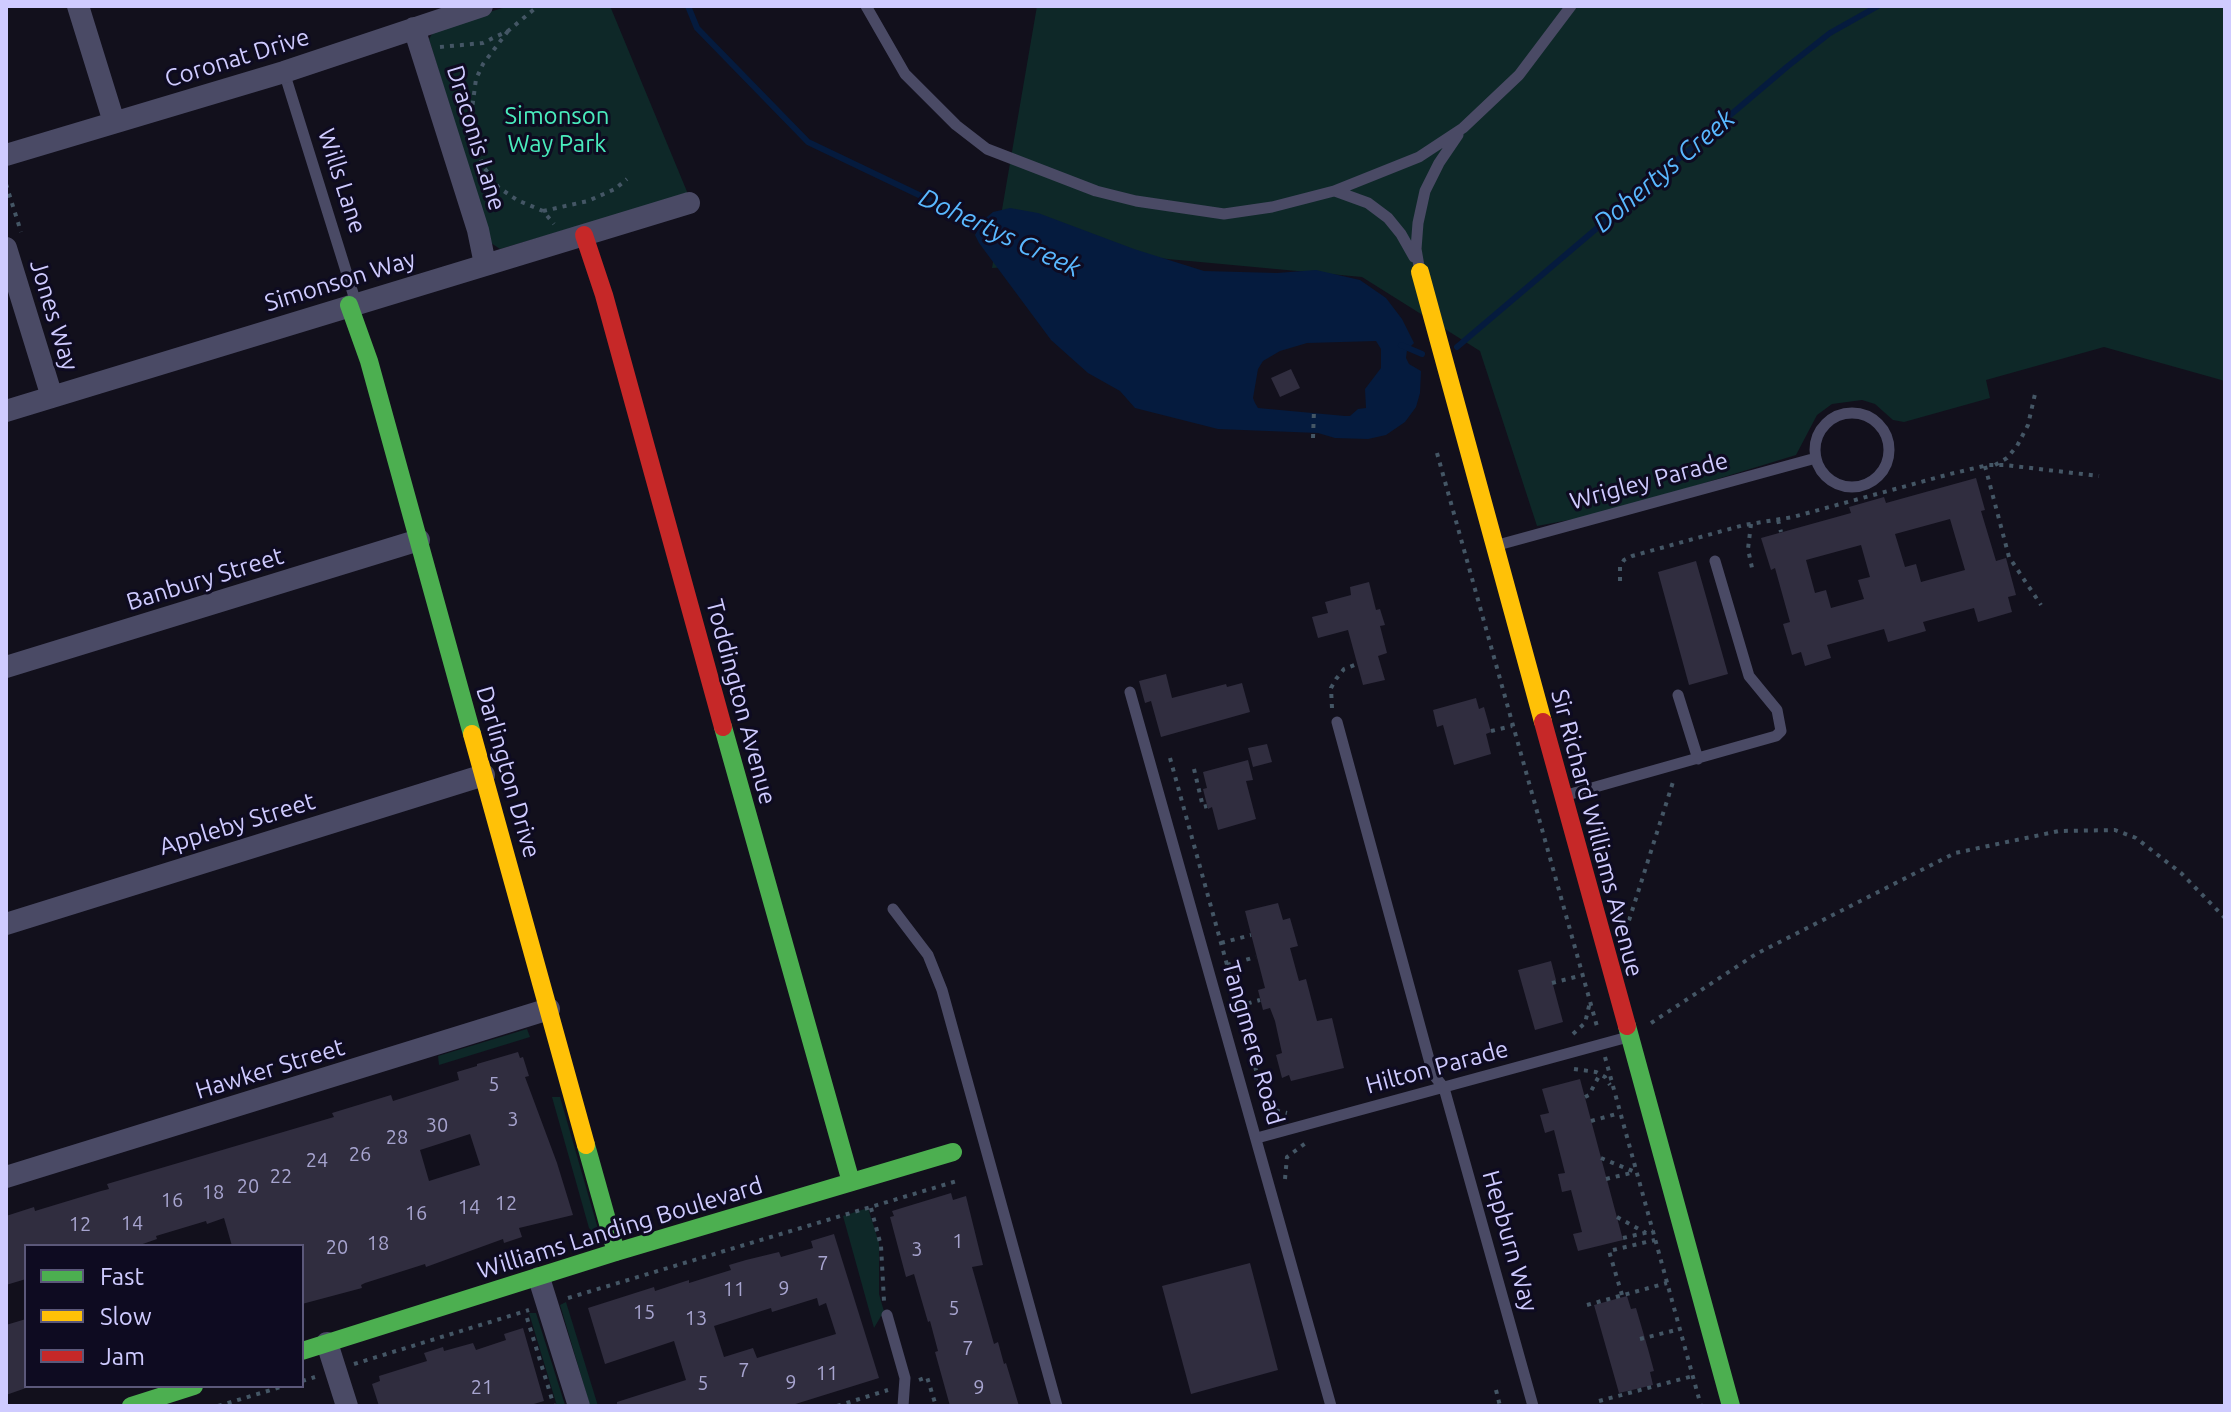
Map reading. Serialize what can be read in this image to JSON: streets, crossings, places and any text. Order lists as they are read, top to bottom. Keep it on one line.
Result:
{"streets":{"street":["Coronat Drive","Draconis Lane","Simonson Way","Jones Way","Banbury Street","Toddington Avenue","Darlington Drive","Appleby Street","Sir Richard Williams Avenue","Hawker Street","Williams Landing Boulevard"],"lane":["Wills Lane","Wrigley Parade","Tangmere Road","Hilton Parade","Hepburn Way"]},"crossings":[["Coronat Drive","Draconis Lane"],["Coronat Drive","Wills Lane"],["Draconis Lane","Simonson Way"],["Wills Lane","Simonson Way"],["Wills Lane","Darlington Drive"],["Simonson Way","Jones Way"],["Simonson Way","Toddington Avenue"],["Simonson Way","Darlington Drive"],["Wrigley Parade","Sir Richard Williams Avenue"],["Banbury Street","Darlington Drive"],["Toddington Avenue","Williams Landing Boulevard"],["Darlington Drive","Appleby Street"],["Darlington Drive","Hawker Street"],["Darlington Drive","Williams Landing Boulevard"],["Sir Richard Williams Avenue","Hilton Parade"],["Tangmere Road","Hilton Parade"],["Hilton Parade","Hepburn Way"]],"water":["Dohertys Creek"],"parks":["Simonson Way Park"],"house_numbers":["5","3","30","28","26","24","22","20","18","16","12","14","16","14","12","1","18","20","3","7","9","11","5","15","13","7","7","11","9","5","21","9"],"legend":["Fast","Slow","Jam"]}
